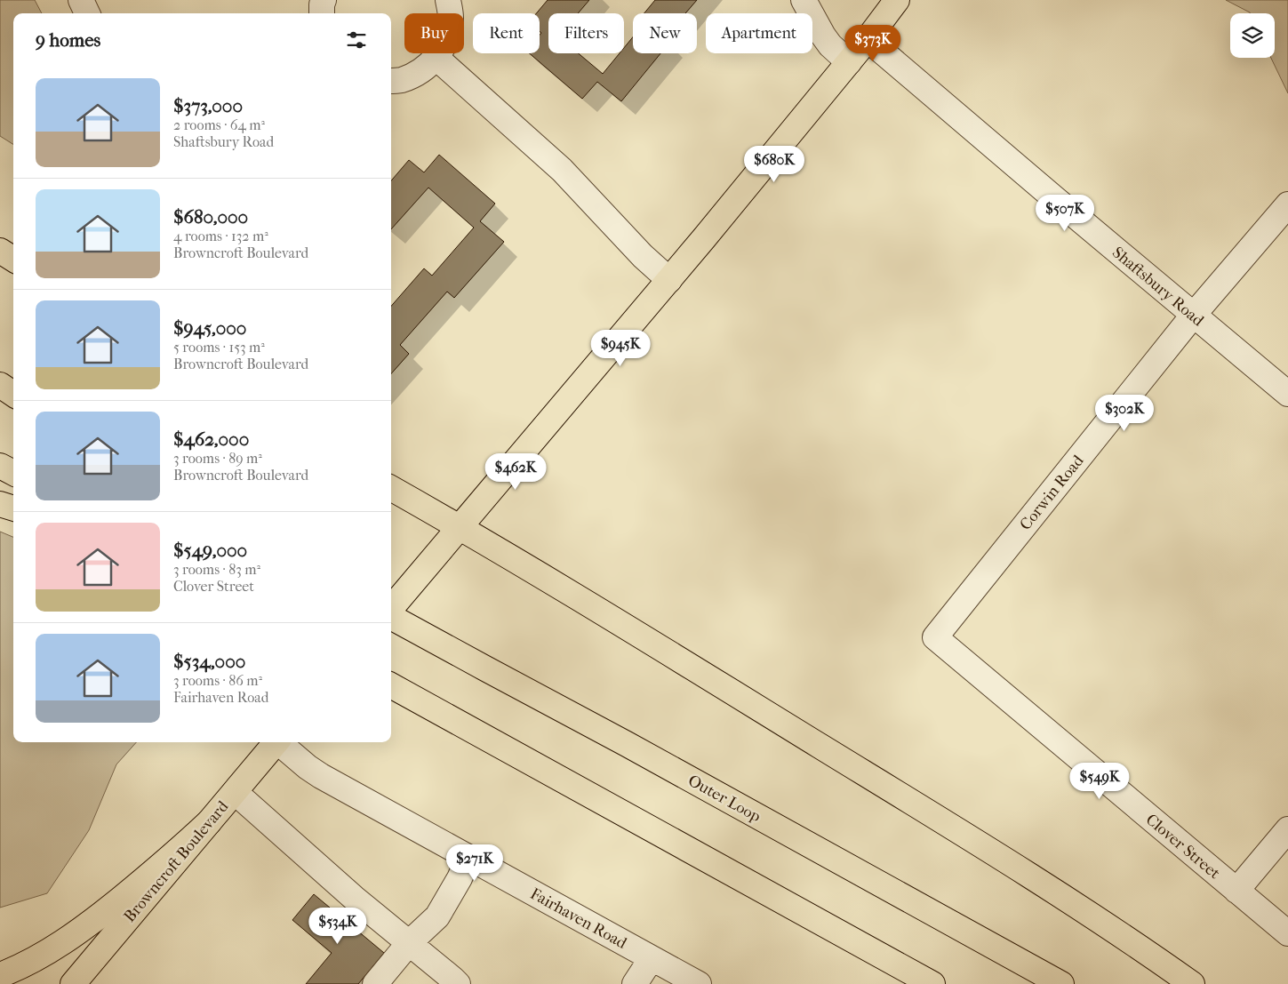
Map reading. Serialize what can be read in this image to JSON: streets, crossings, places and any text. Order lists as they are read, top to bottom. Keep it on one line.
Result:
{"streets":{"main road":["Outer Loop","Browncroft Boulevard"],"street":["Shaftsbury Road","Corwin Road","Clover Street","Fairhaven Road"]},"crossings":[["Shaftsbury Road","Corwin Road"],["Corwin Road","Clover Street"]],"page":{"chip":["Buy","Rent","Filters","New","Apartment"],"heading":"9 homes","price":["$373K","$680K","$507K","$945K","$302K","$462K","$549K","$271K","$534K"],"list":[{"name":"$373,000","note":"2 rooms · 64 m² · Shaftsbury Road"},{"name":"$680,000","note":"4 rooms · 132 m² · Browncroft Boulevard"},{"name":"$945,000","note":"5 rooms · 153 m² · Browncroft Boulevard"},{"name":"$462,000","note":"3 rooms · 89 m² · Browncroft Boulevard"},{"name":"$549,000","note":"3 rooms · 83 m² · Clover Street"},{"name":"$534,000","note":"3 rooms · 86 m² · Fairhaven Road"}]}}
